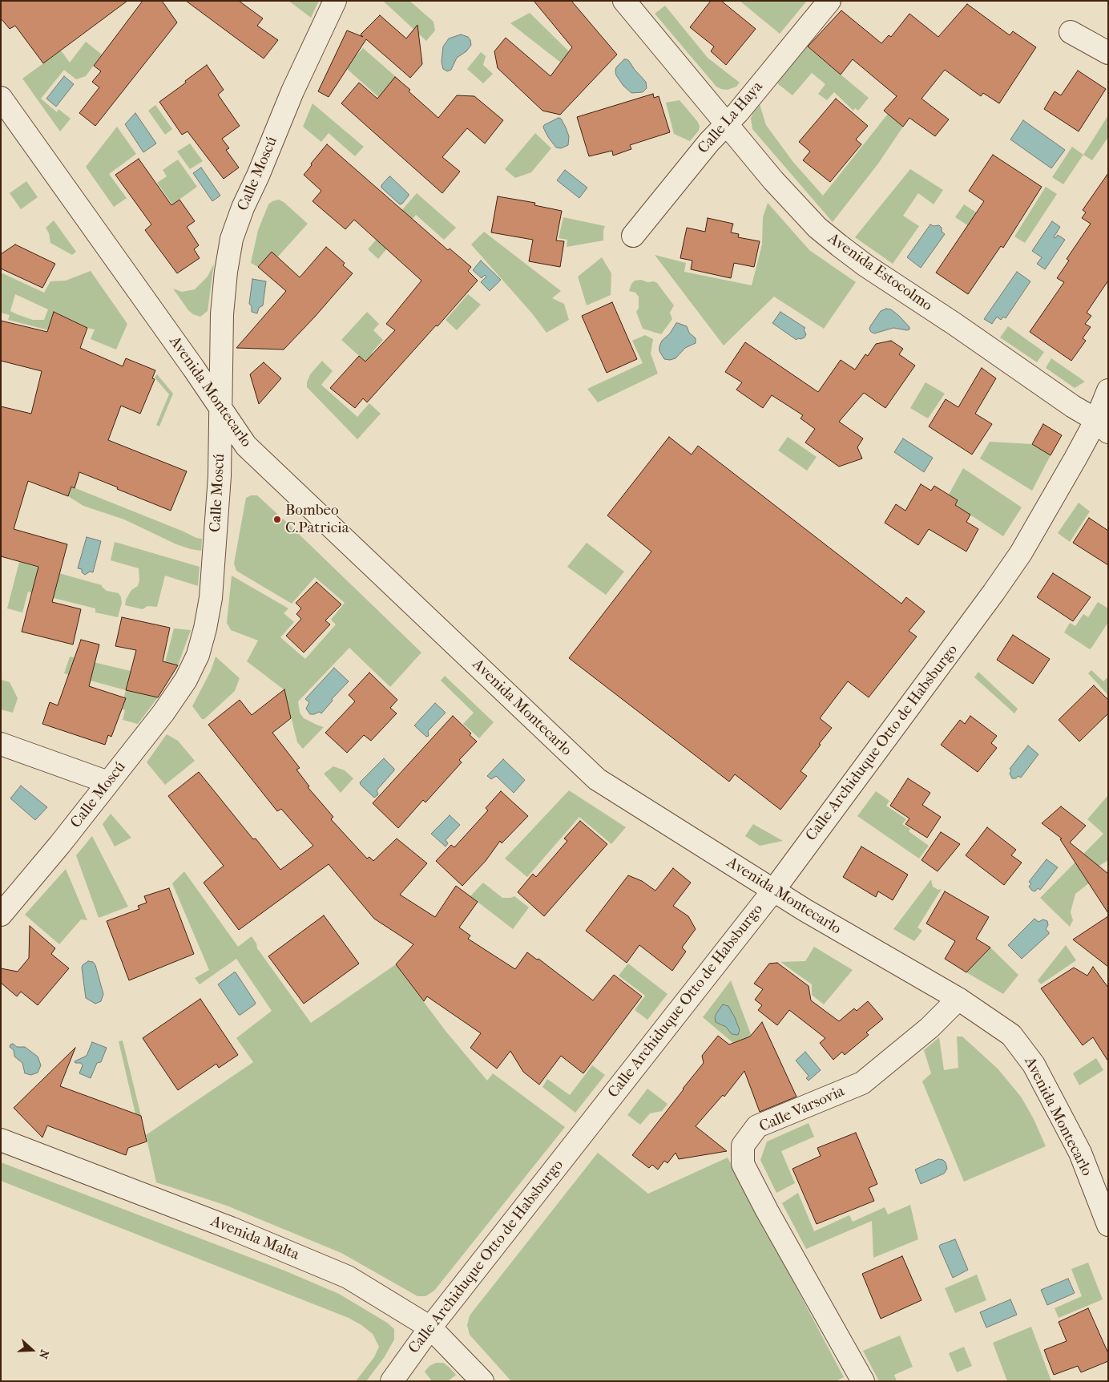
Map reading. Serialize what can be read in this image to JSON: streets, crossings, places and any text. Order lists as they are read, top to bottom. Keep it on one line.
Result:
{"streets":{"street":["Calle La Haya","Calle Moscú","Avenida Estocolmo","Avenida Montecarlo","Calle Archiduque Otto de Habsburgo","Calle Varsovia","Avenida Malta"]},"crossings":[["Calle La Haya","Avenida Estocolmo"],["Calle Moscú","Avenida Montecarlo"],["Avenida Estocolmo","Calle Archiduque Otto de Habsburgo"],["Avenida Montecarlo","Calle Archiduque Otto de Habsburgo"],["Avenida Montecarlo","Calle Varsovia"],["Calle Archiduque Otto de Habsburgo","Avenida Malta"]],"places":["Bombeo C.Patricia"],"north":"right"}
